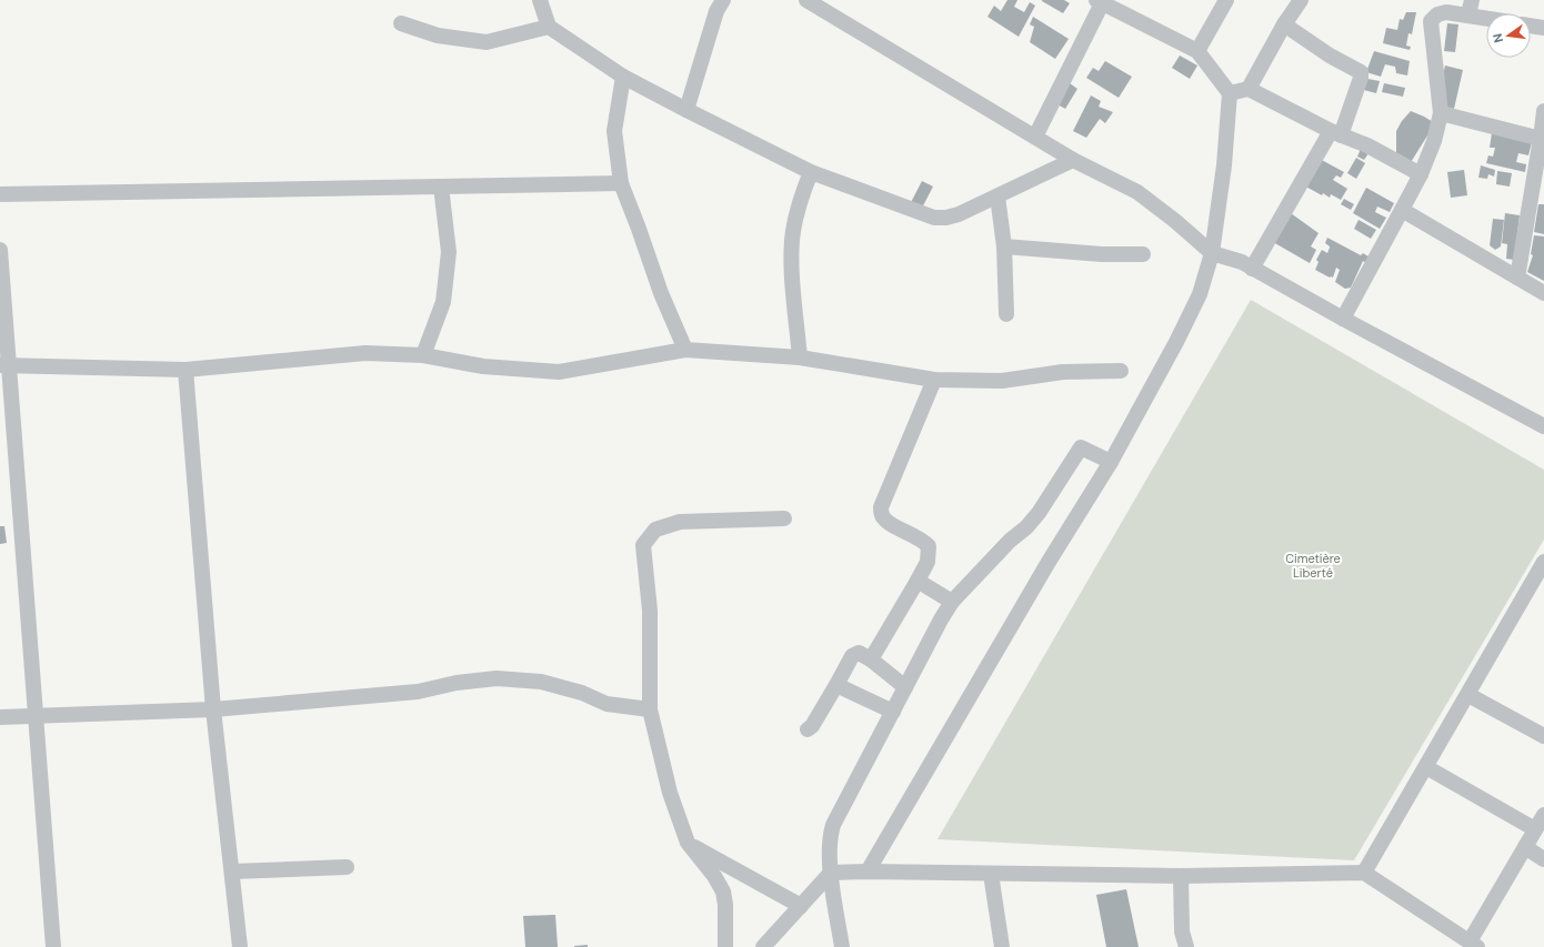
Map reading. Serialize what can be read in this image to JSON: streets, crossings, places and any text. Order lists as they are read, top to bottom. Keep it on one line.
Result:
{"parks":["Cimetière Liberté"],"north":"left"}
